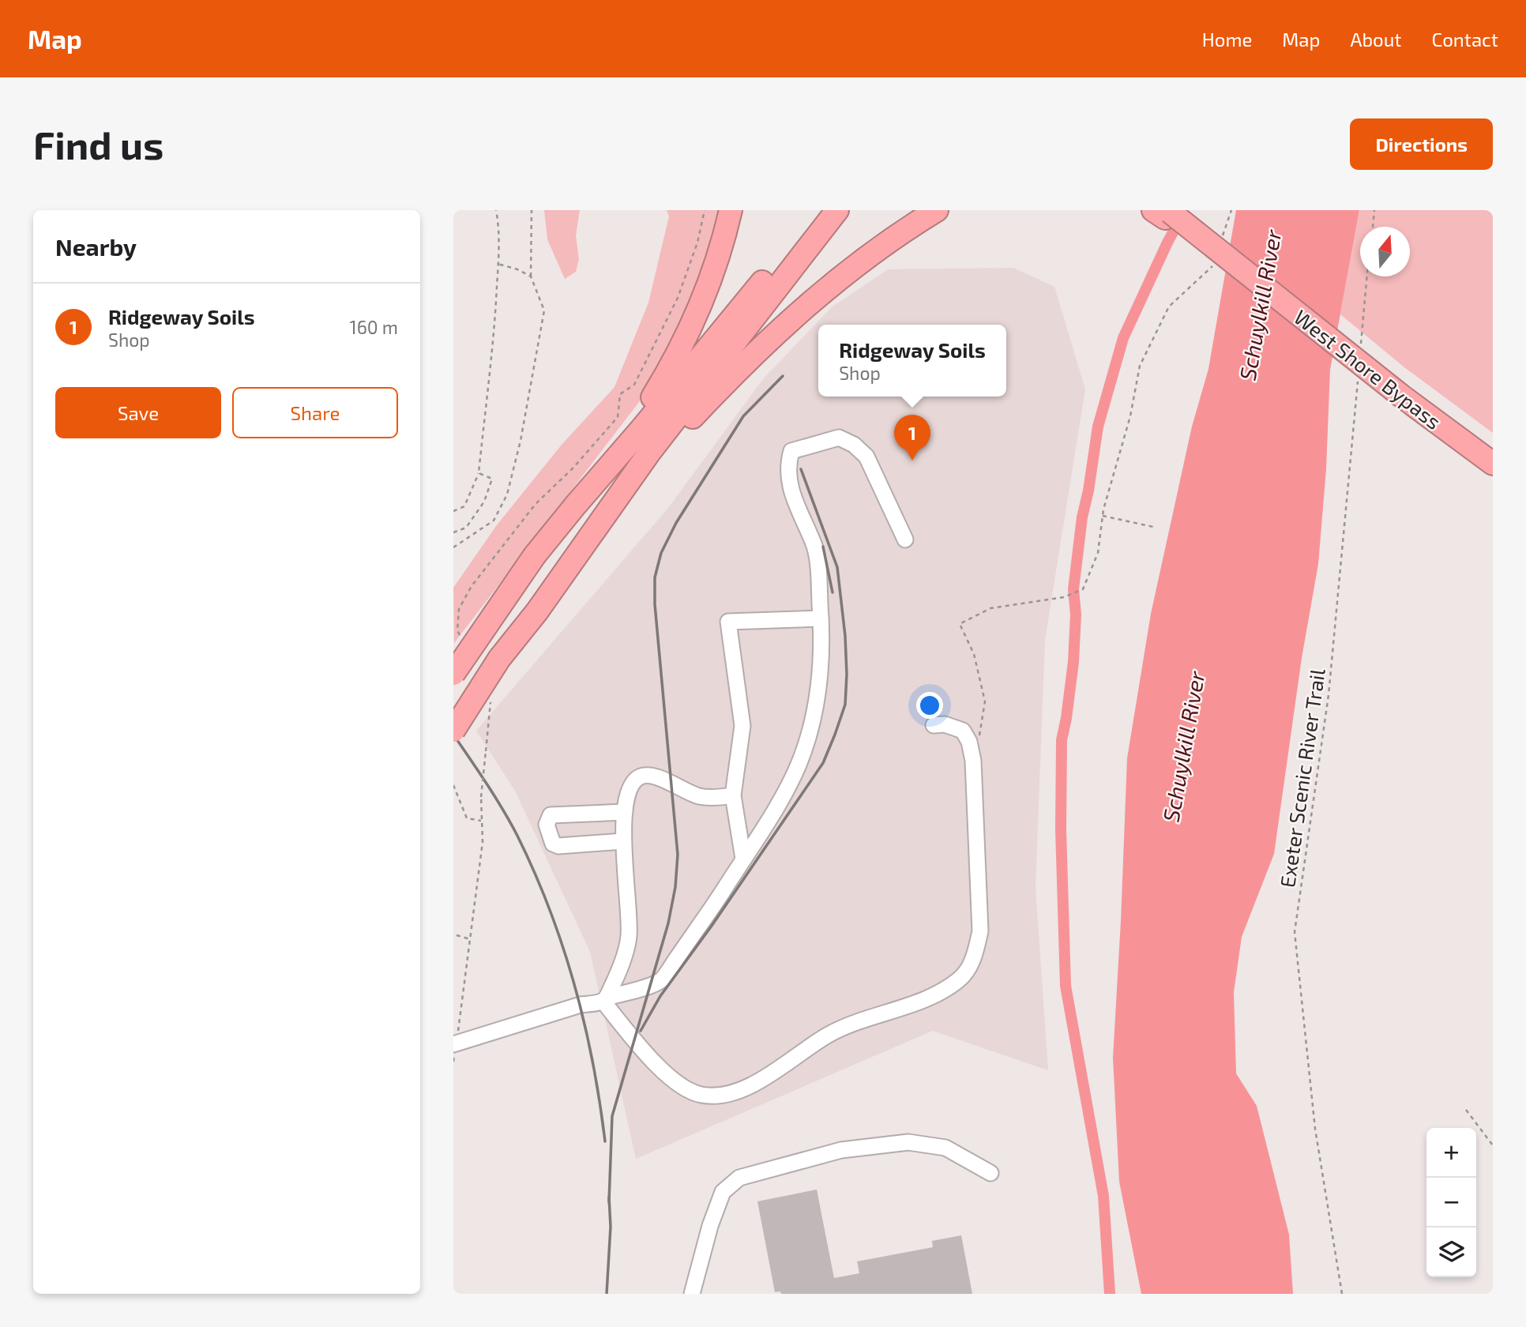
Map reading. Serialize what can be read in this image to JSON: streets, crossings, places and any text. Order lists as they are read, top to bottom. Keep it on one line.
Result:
{"streets":{"highway":["West Shore Bypass"],"path":["Exeter Scenic River Trail"]},"water":["Schuylkill River"],"north":"top","page":{"header":"Map","nav":["Home","Map","About","Contact"],"buttons":["Directions",["Save","Share"]],"title":"Find us","heading":"Nearby","list":[{"mark":"1","name":"Ridgeway Soils","note":"Shop","value":"160 m"}],"popup":["Ridgeway Soils","Shop"],"pins":"1","map_buttons":["+","−"]}}
